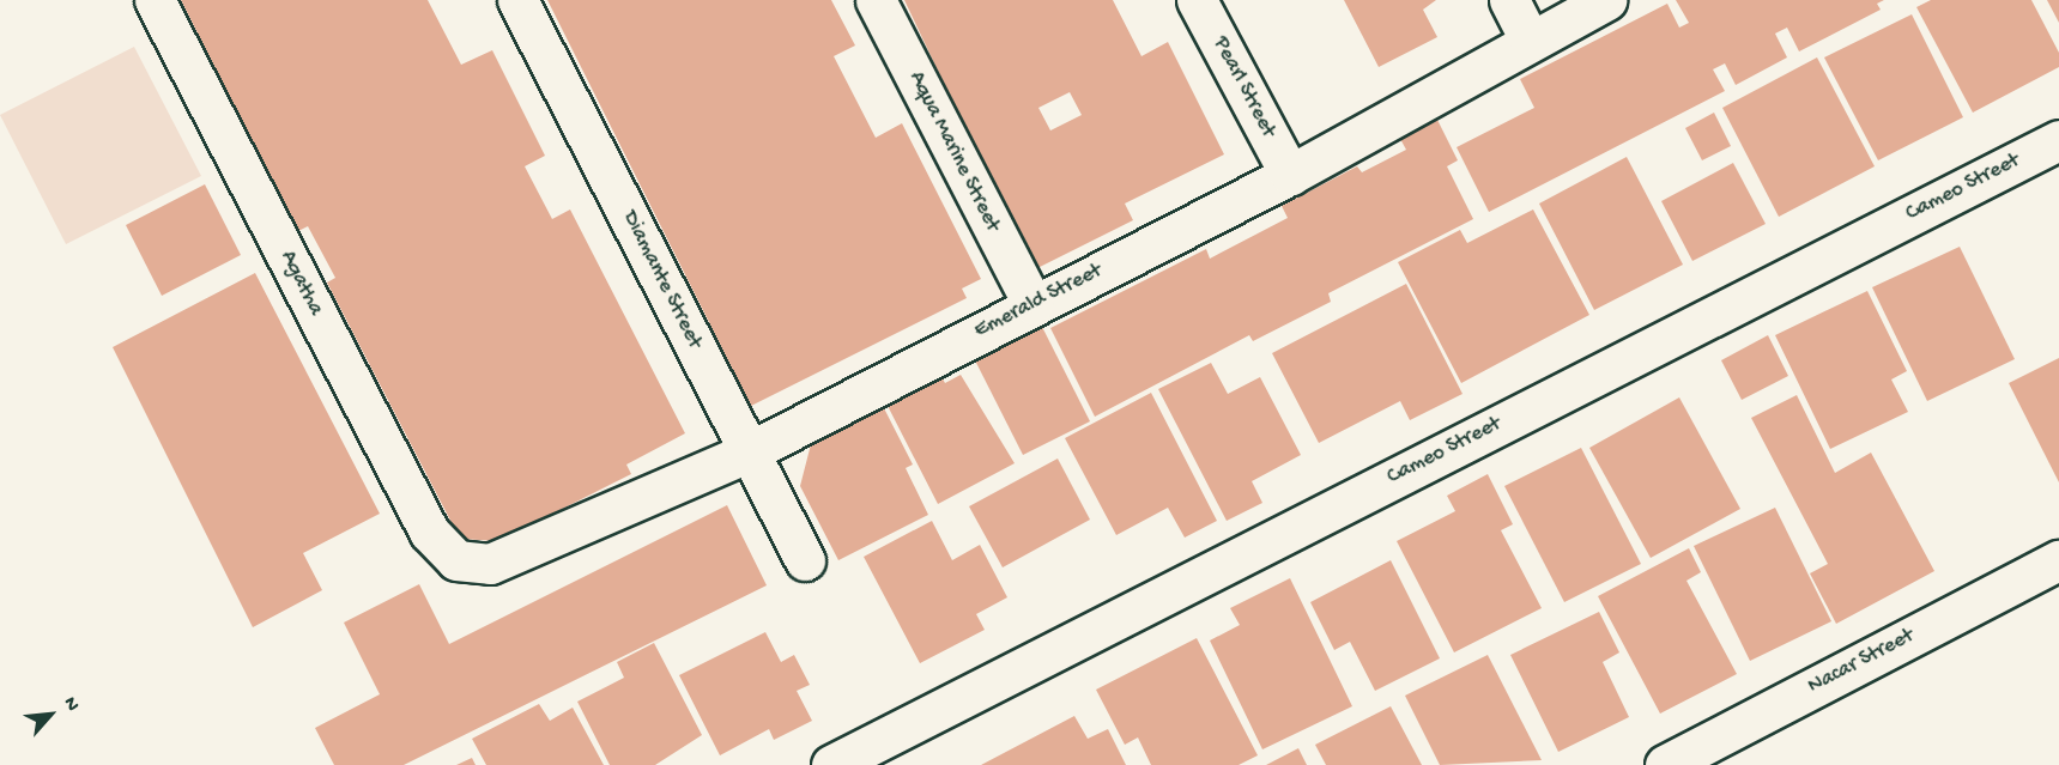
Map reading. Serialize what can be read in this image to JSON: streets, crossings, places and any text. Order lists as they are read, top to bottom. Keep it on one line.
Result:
{"streets":{"street":["Pearl Street","Aqua Marine Street","Cameo Street","Diamante Street","Agatha","Emerald Street","Nacar Street"]},"crossings":[["Pearl Street","Emerald Street"],["Aqua Marine Street","Emerald Street"],["Diamante Street","Emerald Street"],["Agatha","Emerald Street"]],"north":"top right"}
